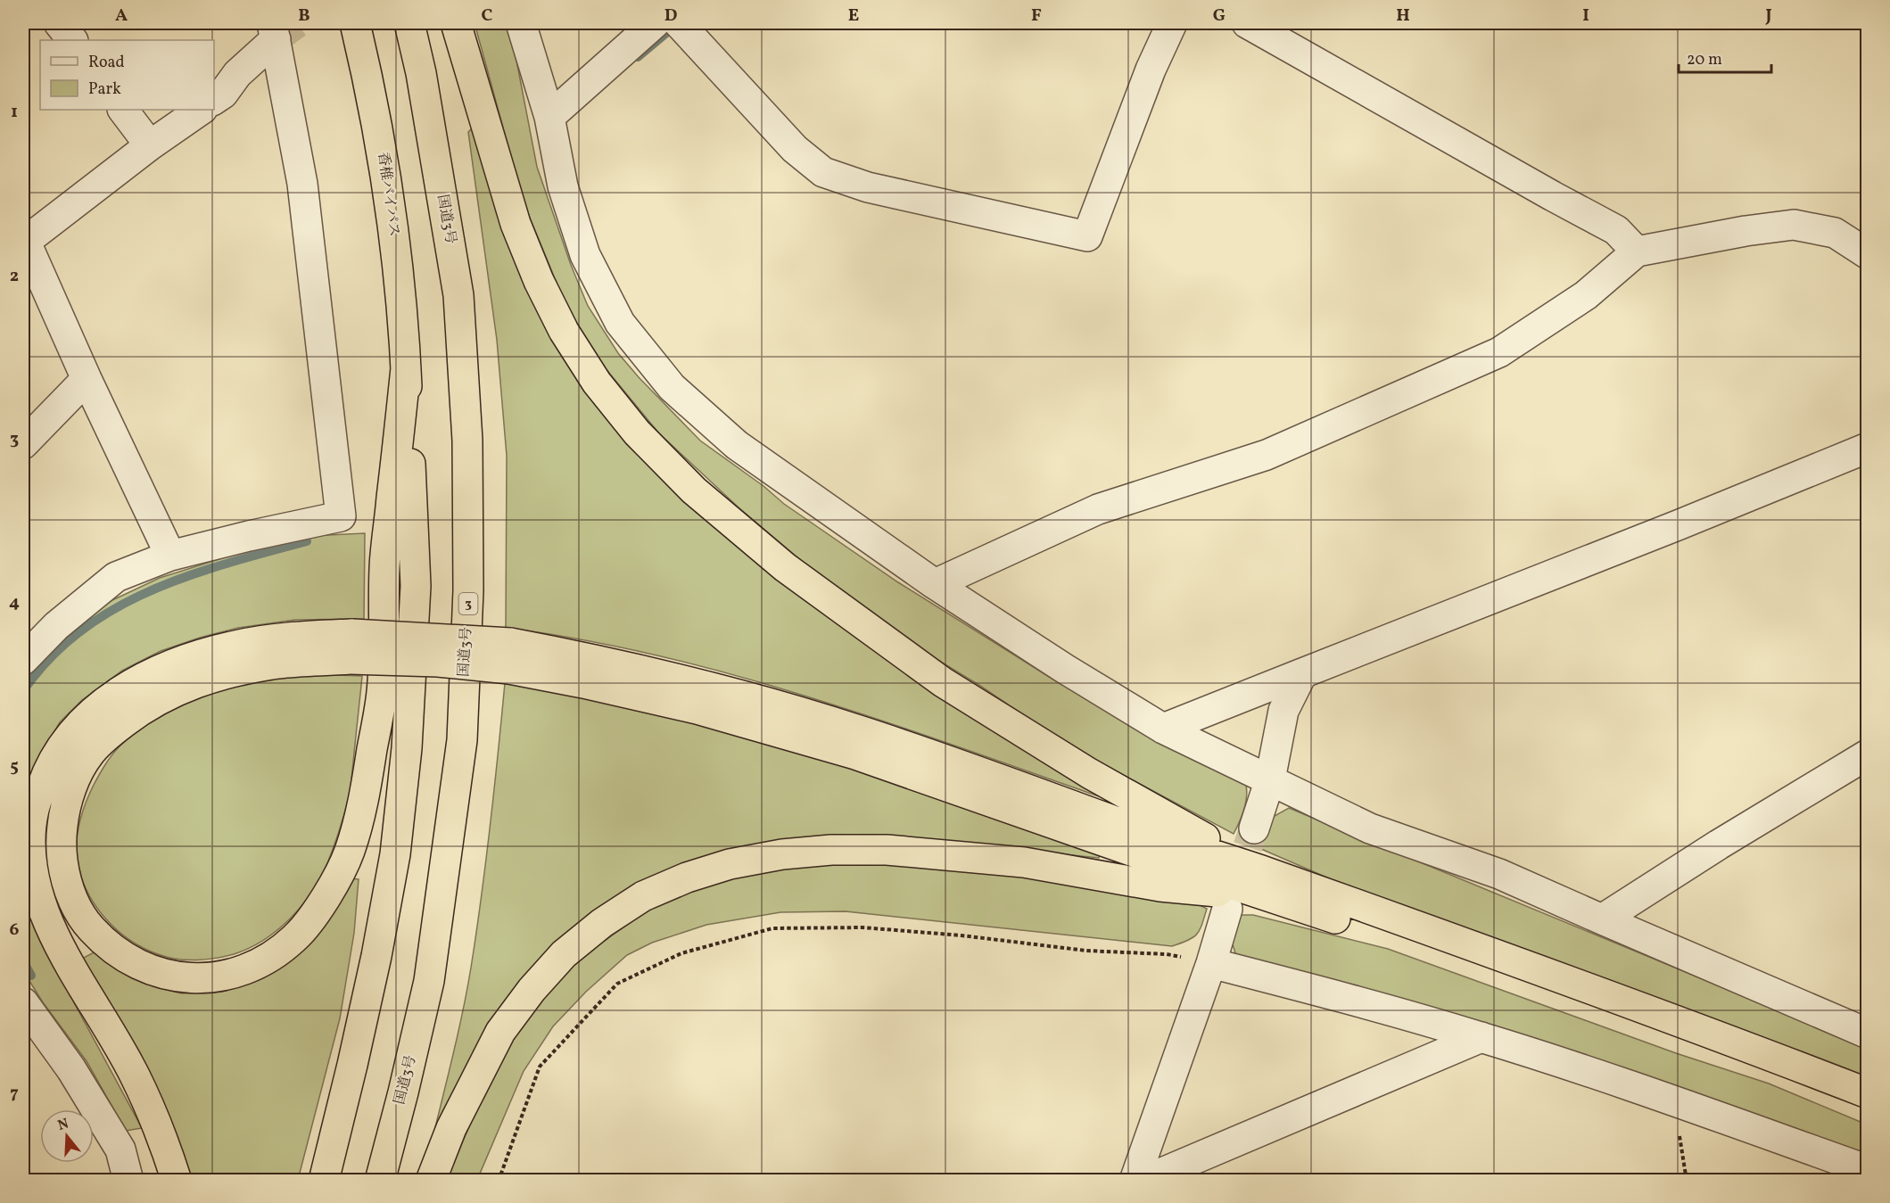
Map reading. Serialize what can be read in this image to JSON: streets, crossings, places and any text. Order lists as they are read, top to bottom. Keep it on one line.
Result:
{"streets":{"highway":["香椎バイパス","国道3号","3"]},"legend":["Road","Park"],"scale_bar":"20 m","north":"top","grid":{"columns":["A","B","C","D","E","F","G","H","I","J"],"rows":["1","2","3","4","5","6","7"]}}
